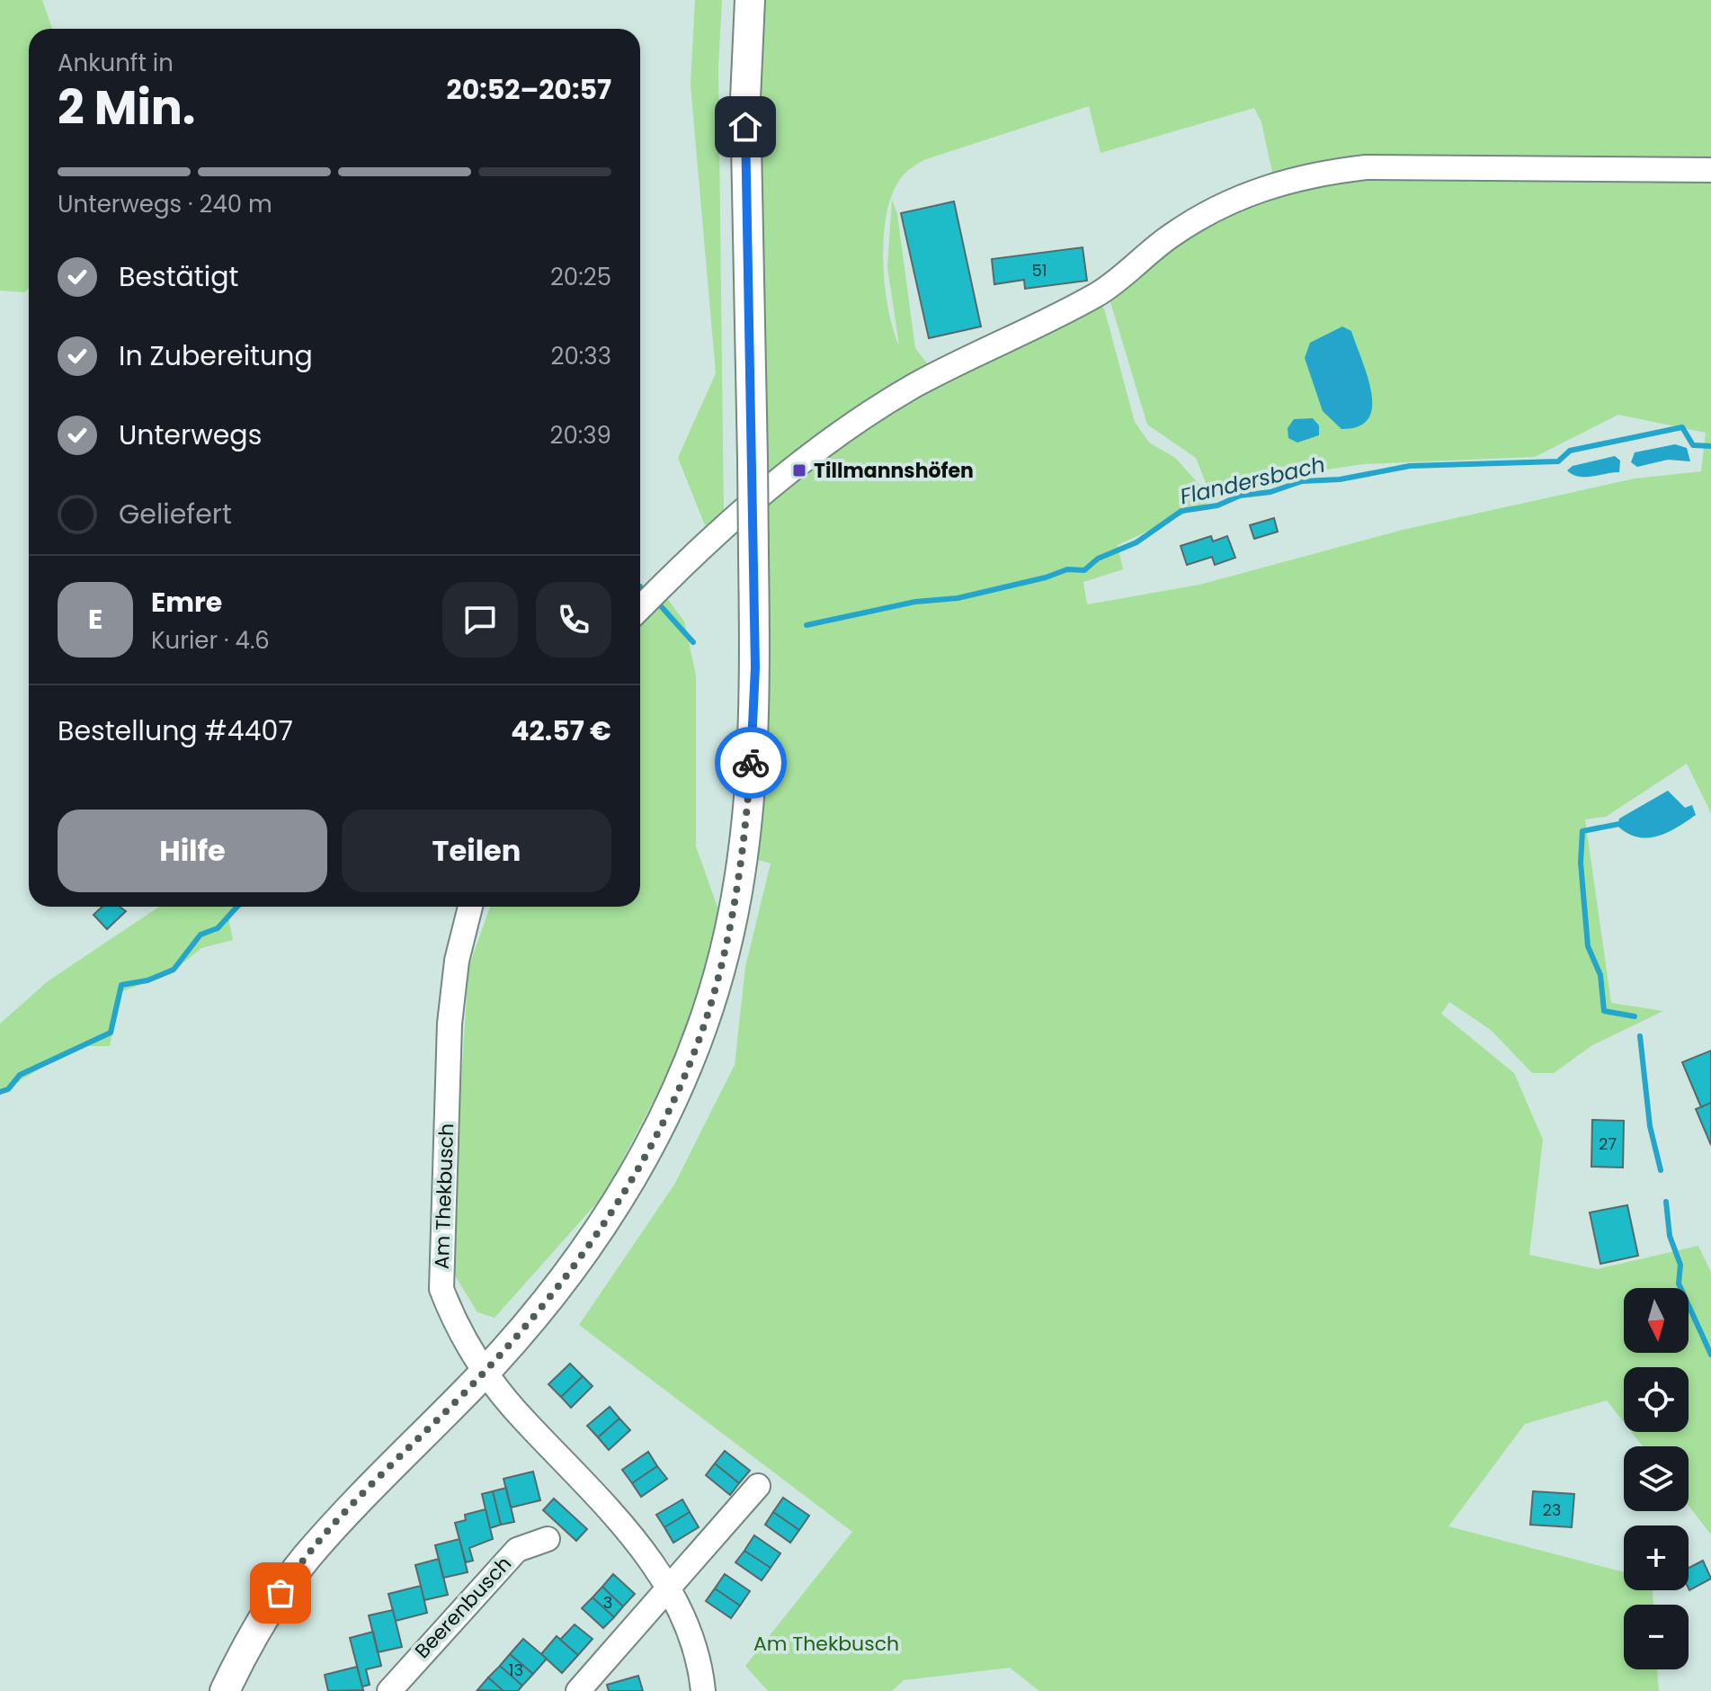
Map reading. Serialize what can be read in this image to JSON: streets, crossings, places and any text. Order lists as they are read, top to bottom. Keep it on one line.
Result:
{"streets":{"street":["Am Thekbusch","Beerenbusch"]},"water":["Flandersbach"],"parks":["Am Thekbusch"],"places":{"transit":["Tillmannshöfen"]},"house_numbers":["51","27","23","3","13"],"north":"bottom","page":{"heading":["2 Min.","Ankunft in","20:52–20:57"],"panel":["Emre","Kurier · 4.6","Bestellung #4407","42.57 €"],"bar":"Unterwegs · 240 m","list":[["Bestätigt","20:25"],["In Zubereitung","20:33"],["Unterwegs","20:39"],"Geliefert"],"round":"E","buttons":["Hilfe","Teilen"],"map_buttons":["+","−"]}}
